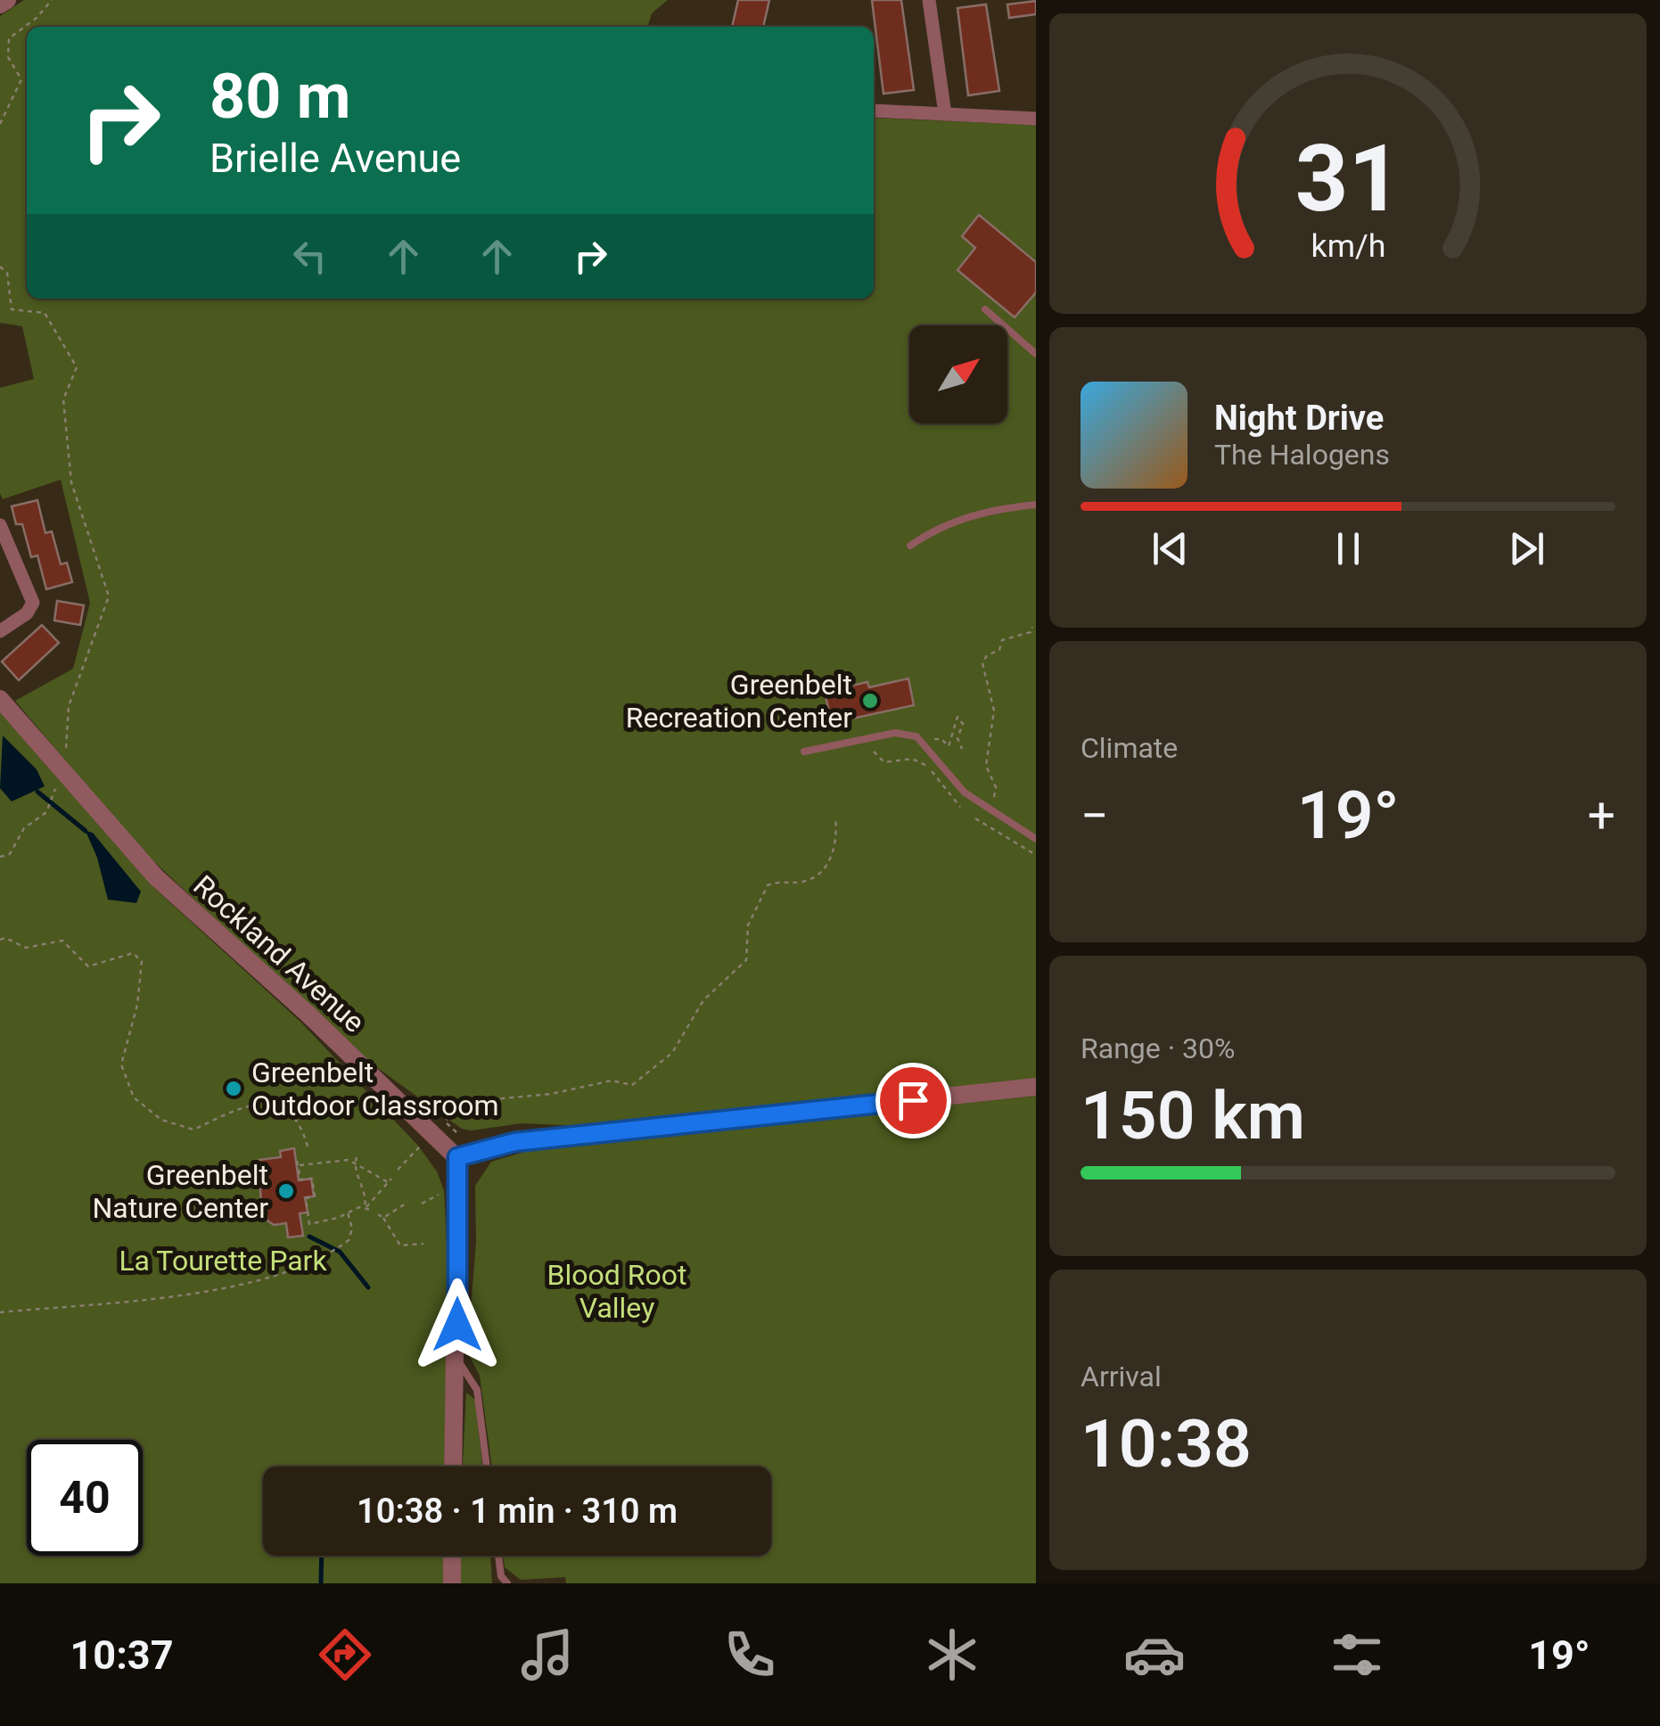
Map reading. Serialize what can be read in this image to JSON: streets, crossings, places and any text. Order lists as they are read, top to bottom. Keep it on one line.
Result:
{"streets":{"street":["Rockland Avenue"]},"parks":["La Tourette Park","Blood Root Valley"],"places":["Greenbelt Recreation Center","Greenbelt Outdoor Classroom","Greenbelt Nature Center"],"north":"top right","page":{"turn":["80 m","Brielle Avenue"],"song":["Night Drive","The Halogens"],"tile":["Climate",["Range · 30%","150 km"],["Arrival","10:38"]],"heat":["−","19°","+"],"limit":"40","trip":"10:38 · 1 min · 310 m","tabs":["10:37","19°"],"gauge":["31","km/h"]}}
